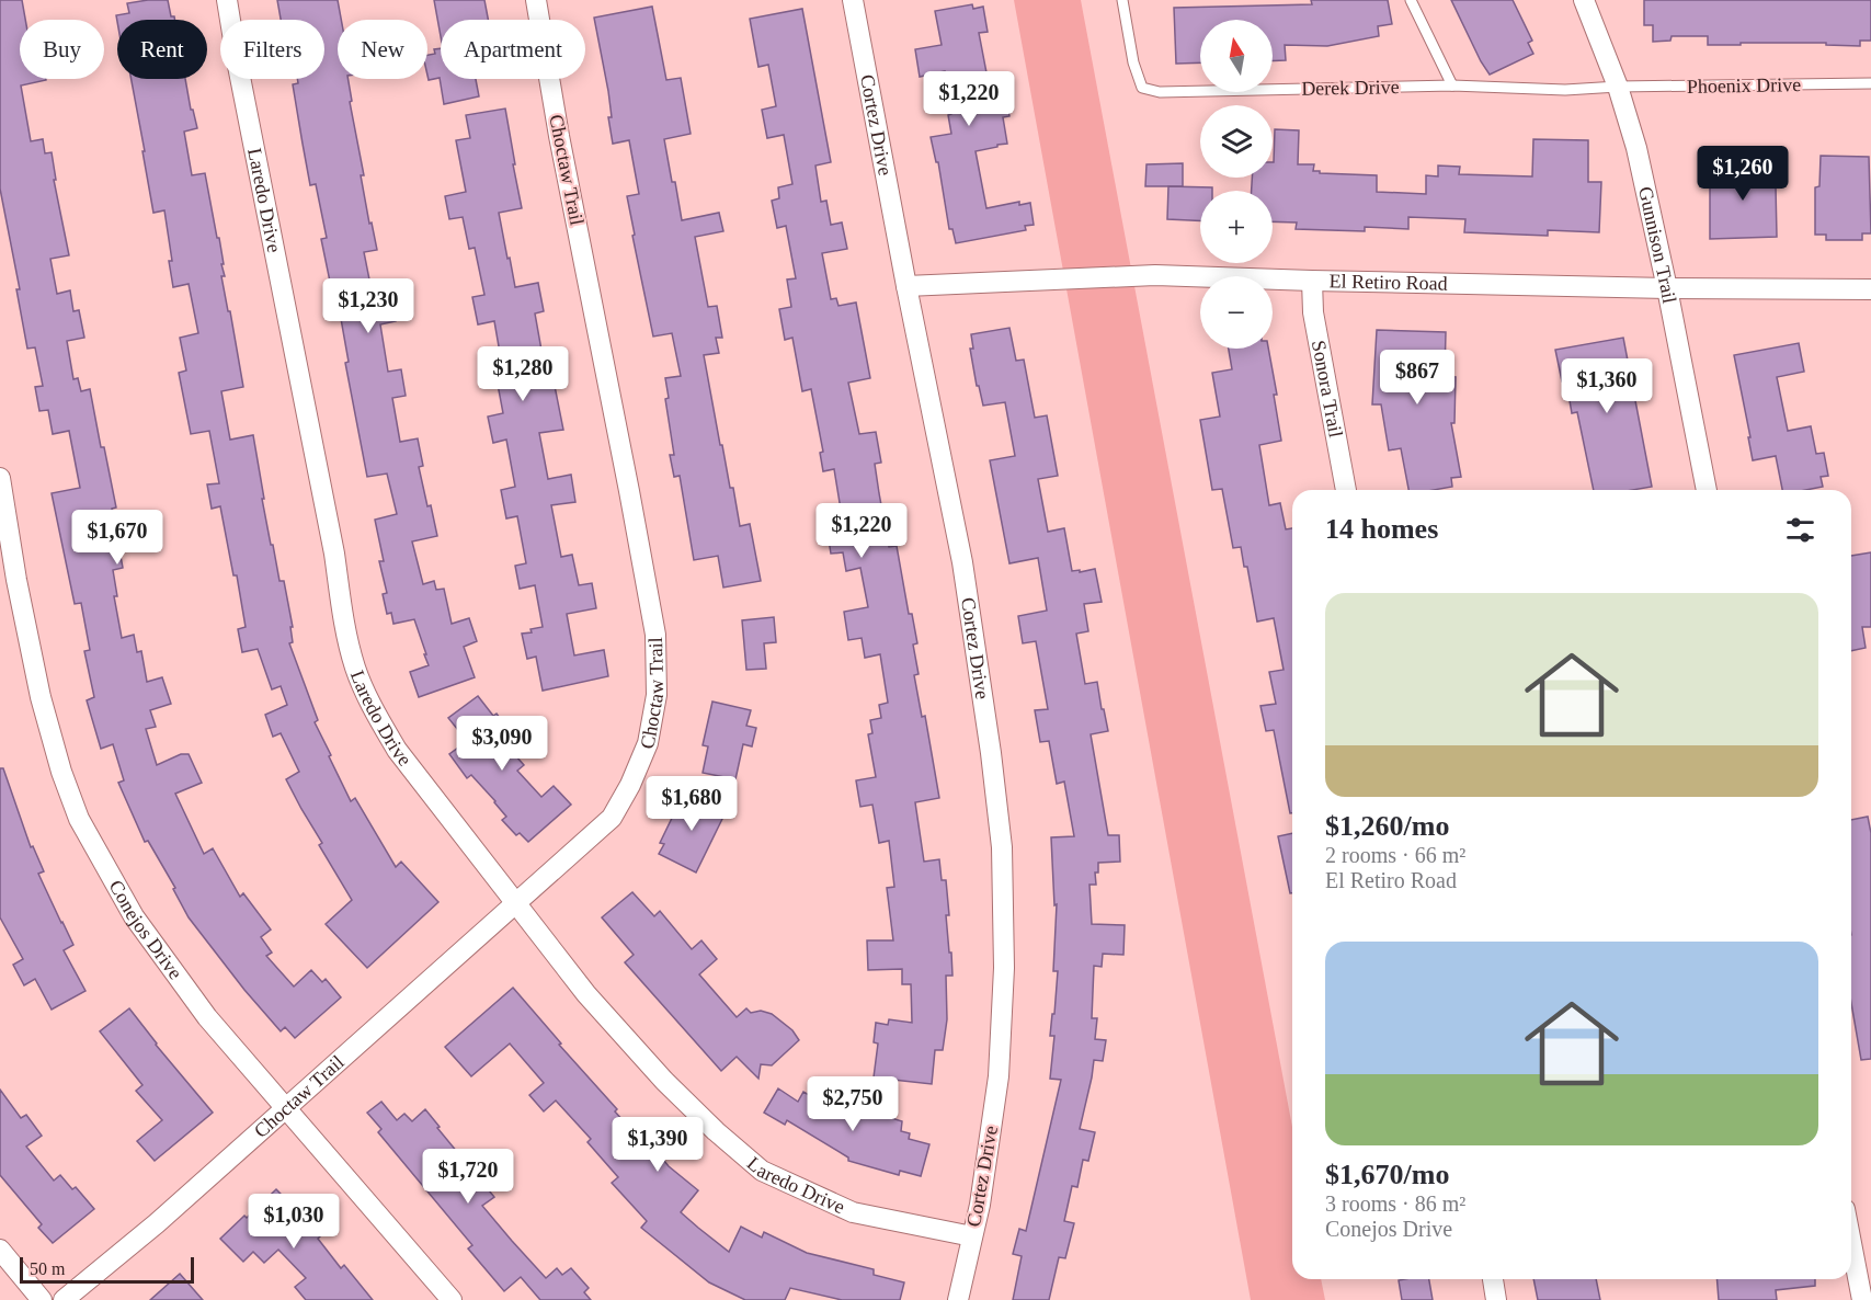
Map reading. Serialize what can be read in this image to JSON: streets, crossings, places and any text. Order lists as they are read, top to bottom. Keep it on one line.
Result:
{"streets":{"street":["Cortez Drive","Choctaw Trail","Laredo Drive","Gunnison Trail","El Retiro Road","Sonora Trail","Conejos Drive"],"lane":["Phoenix Drive","Derek Drive"]},"crossings":[["Phoenix Drive","Derek Drive"],["Phoenix Drive","Gunnison Trail"],["Derek Drive","Gunnison Trail"],["Cortez Drive","Laredo Drive"],["Cortez Drive","El Retiro Road"],["Choctaw Trail","Laredo Drive"],["Choctaw Trail","Conejos Drive"],["Gunnison Trail","El Retiro Road"],["El Retiro Road","Sonora Trail"]],"scale_bar":"50 m","north":"top","page":{"map_buttons":["+","−"],"chip":["Buy","Rent","Filters","New","Apartment"],"price":["$1,220","$1,260","$1,230","$1,280","$867","$1,360","$1,220","$1,670","$3,090","$1,680","$2,750","$1,390","$1,720","$1,030"],"heading":"14 homes","list":[{"name":"$1,260/mo","note":"2 rooms · 66 m² · El Retiro Road"},{"name":"$1,670/mo","note":"3 rooms · 86 m² · Conejos Drive"}],"scale":"50 m"}}
